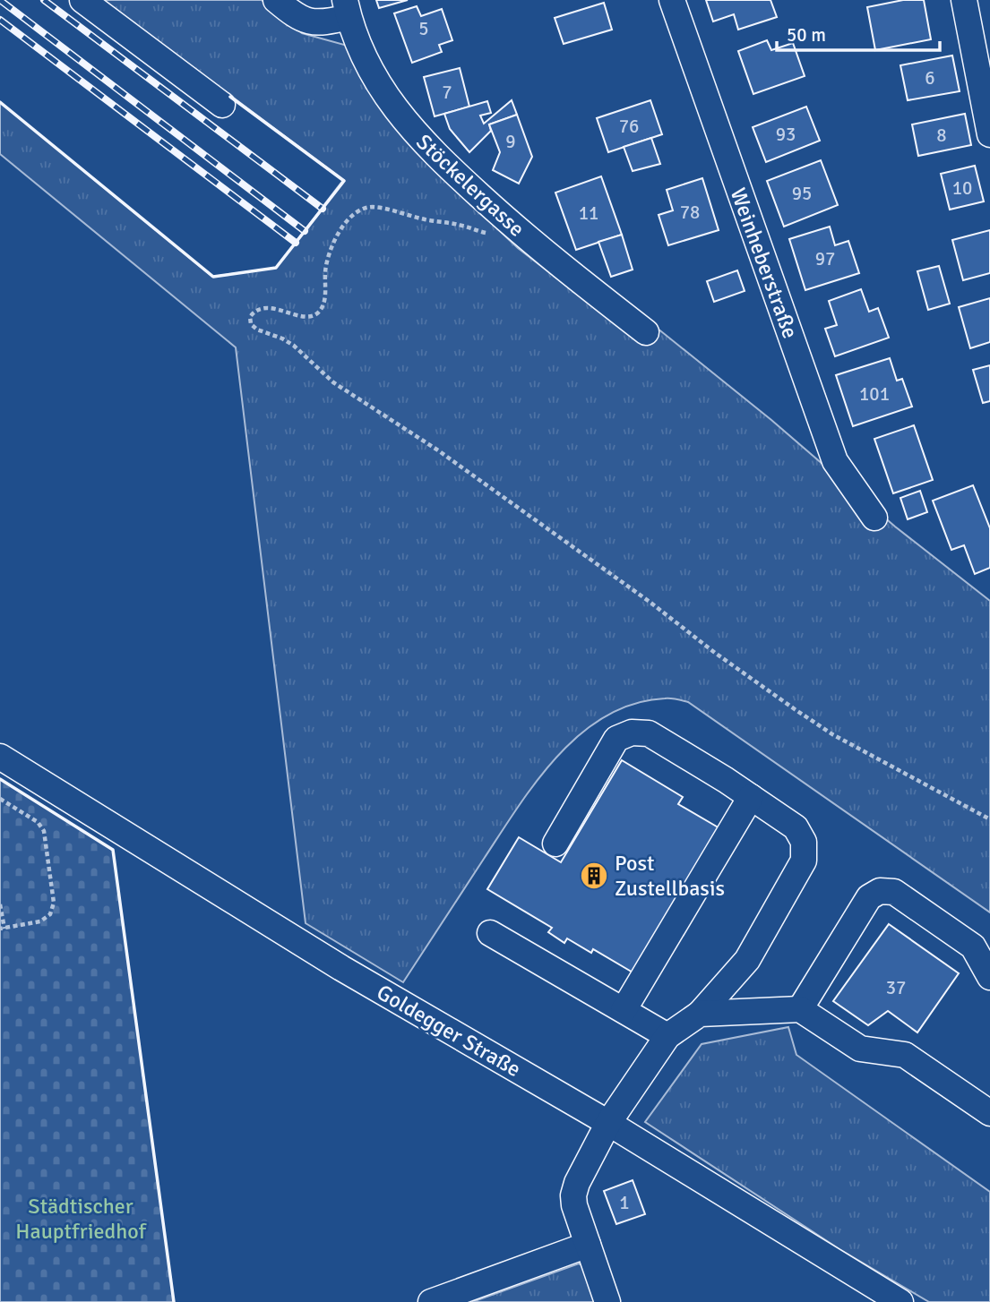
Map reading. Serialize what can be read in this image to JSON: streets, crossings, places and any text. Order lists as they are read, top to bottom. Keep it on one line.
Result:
{"streets":{"street":["Stöckelergasse","Weinheberstraße","Goldegger Straße"]},"parks":["Städtischer Hauptfriedhof"],"places":{"building":["Post Zustellbasis"]},"house_numbers":["5","6","7","76","93","8","9","10","95","78","11","97","101","37","1"],"scale_bar":"50 m"}
